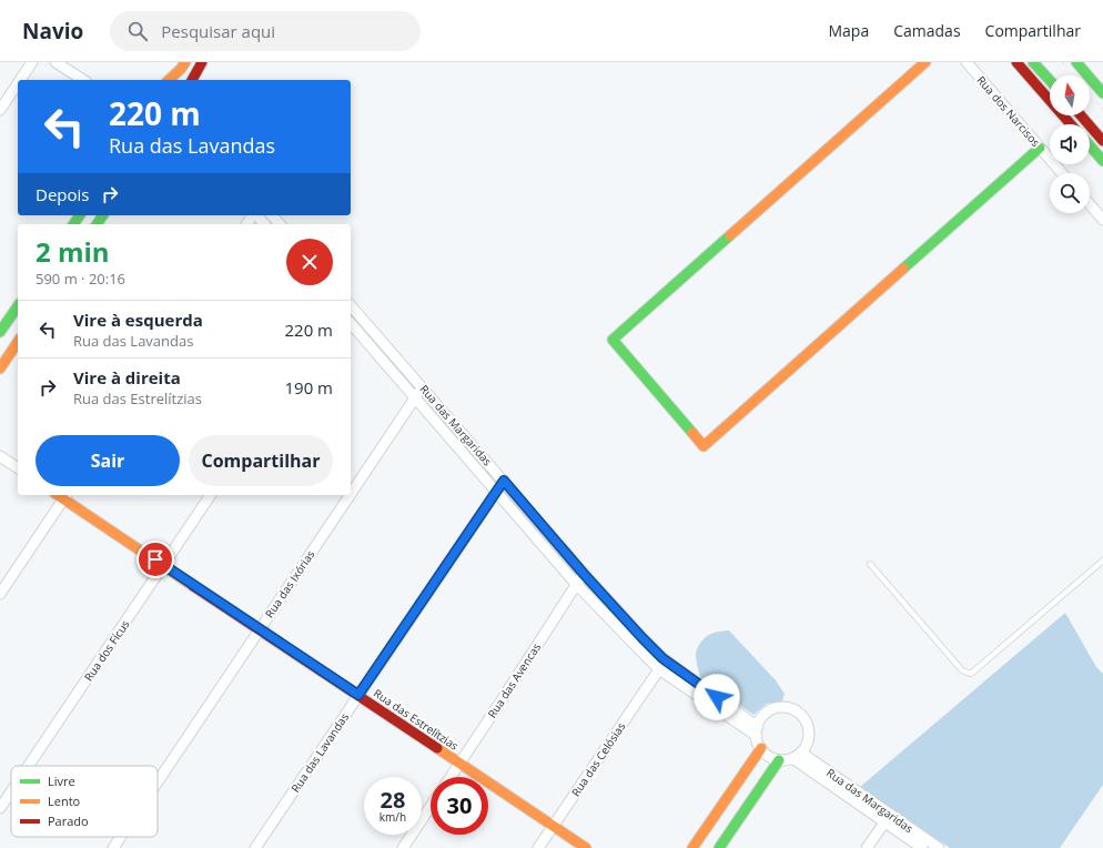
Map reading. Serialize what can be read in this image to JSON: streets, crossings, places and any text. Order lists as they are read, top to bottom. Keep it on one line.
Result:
{"streets":{"street":["Rua dos Narcisos","Rua das Margaridas","Rua das Ixórias","Rua dos Fícus","Rua das Avencas","Rua das Estrelítzias","Rua das Lavandas","Rua das Celósias"]},"crossings":[["Rua das Margaridas","Rua das Ixórias"],["Rua das Margaridas","Rua das Avencas"],["Rua das Margaridas","Rua das Lavandas"],["Rua das Margaridas","Rua das Celósias"],["Rua das Ixórias","Rua das Estrelítzias"],["Rua dos Fícus","Rua das Estrelítzias"],["Rua das Avencas","Rua das Estrelítzias"],["Rua das Estrelítzias","Rua das Lavandas"],["Rua das Estrelítzias","Rua das Celósias"]],"legend":["Livre","Lento","Parado"],"north":"top","page":{"header":"Navio","search":"Pesquisar aqui","nav":["Mapa","Camadas","Compartilhar"],"turn":["220 m","Rua das Lavandas"],"then":"Depois","heading":["2 min","590 m · 20:16"],"list":[{"name":"Vire à esquerda","note":"Rua das Lavandas","value":"220 m"},{"name":"Vire à direita","note":"Rua das Estrelítzias","value":"190 m"}],"buttons":["Sair","Compartilhar"],"speed":"28 km/h","limit":"30"}}
